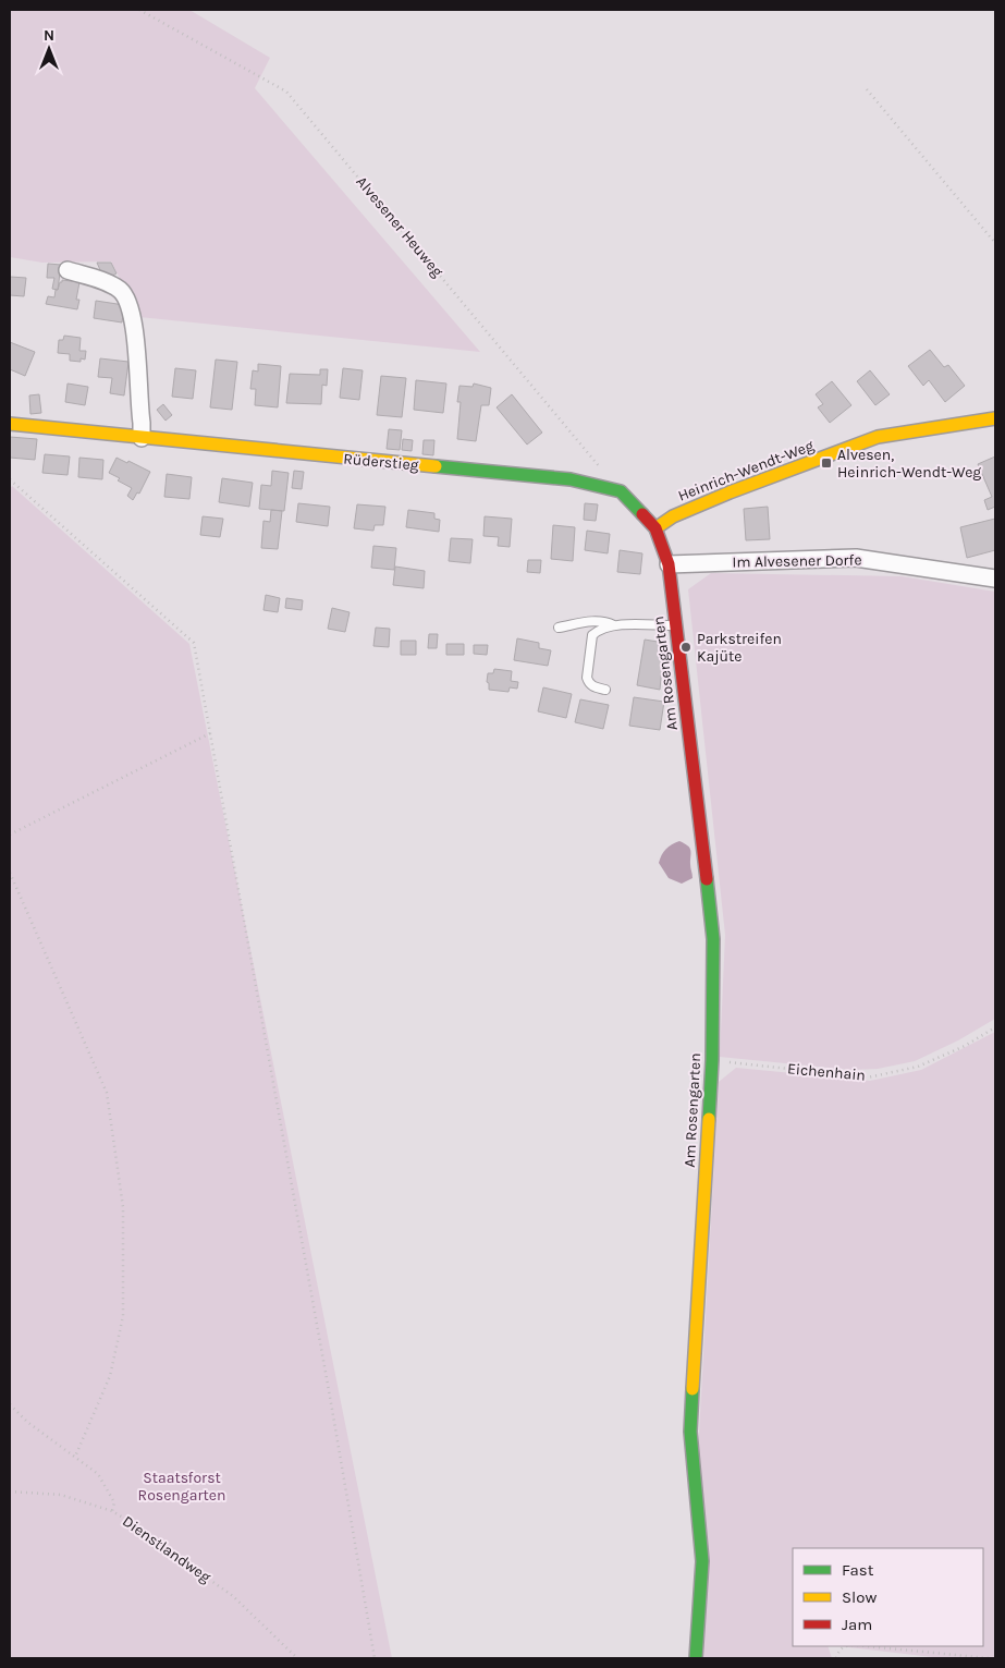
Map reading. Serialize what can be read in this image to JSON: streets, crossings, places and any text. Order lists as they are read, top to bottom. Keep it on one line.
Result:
{"streets":{"street":["Rüderstieg","Heinrich-Wendt-Weg","Im Alvesener Dorfe","Am Rosengarten"],"path":["Alvesener Heuweg","Eichenhain","Dienstlandweg"]},"crossings":[["Alvesener Heuweg","Rüderstieg"],["Im Alvesener Dorfe","Am Rosengarten"],["Am Rosengarten","Eichenhain"]],"parks":["Staatsforst Rosengarten"],"places":{"transit":["Alvesen, Heinrich-Wendt-Weg"],"other":["Parkstreifen Kajüte"]},"legend":["Fast","Slow","Jam"],"north":"top"}
